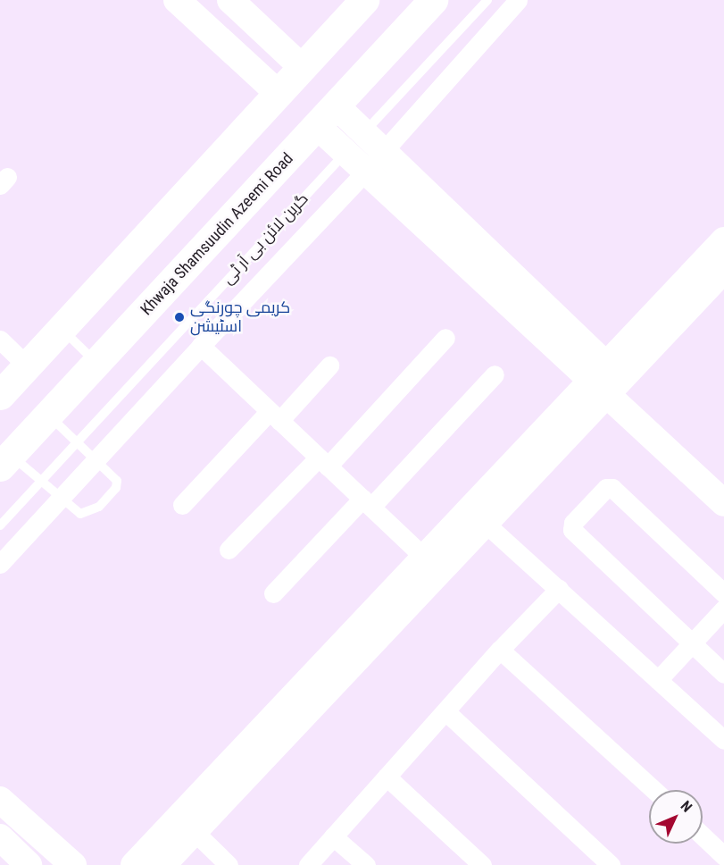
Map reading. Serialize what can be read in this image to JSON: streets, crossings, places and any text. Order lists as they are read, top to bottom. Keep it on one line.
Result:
{"streets":{"main road":["Khwaja Shamsuudin Azeemi Road"],"lane":["گرین لائن بی آر ٹی"]},"places":["کریمی چورنگی اسٹیشن"],"north":"top right"}
